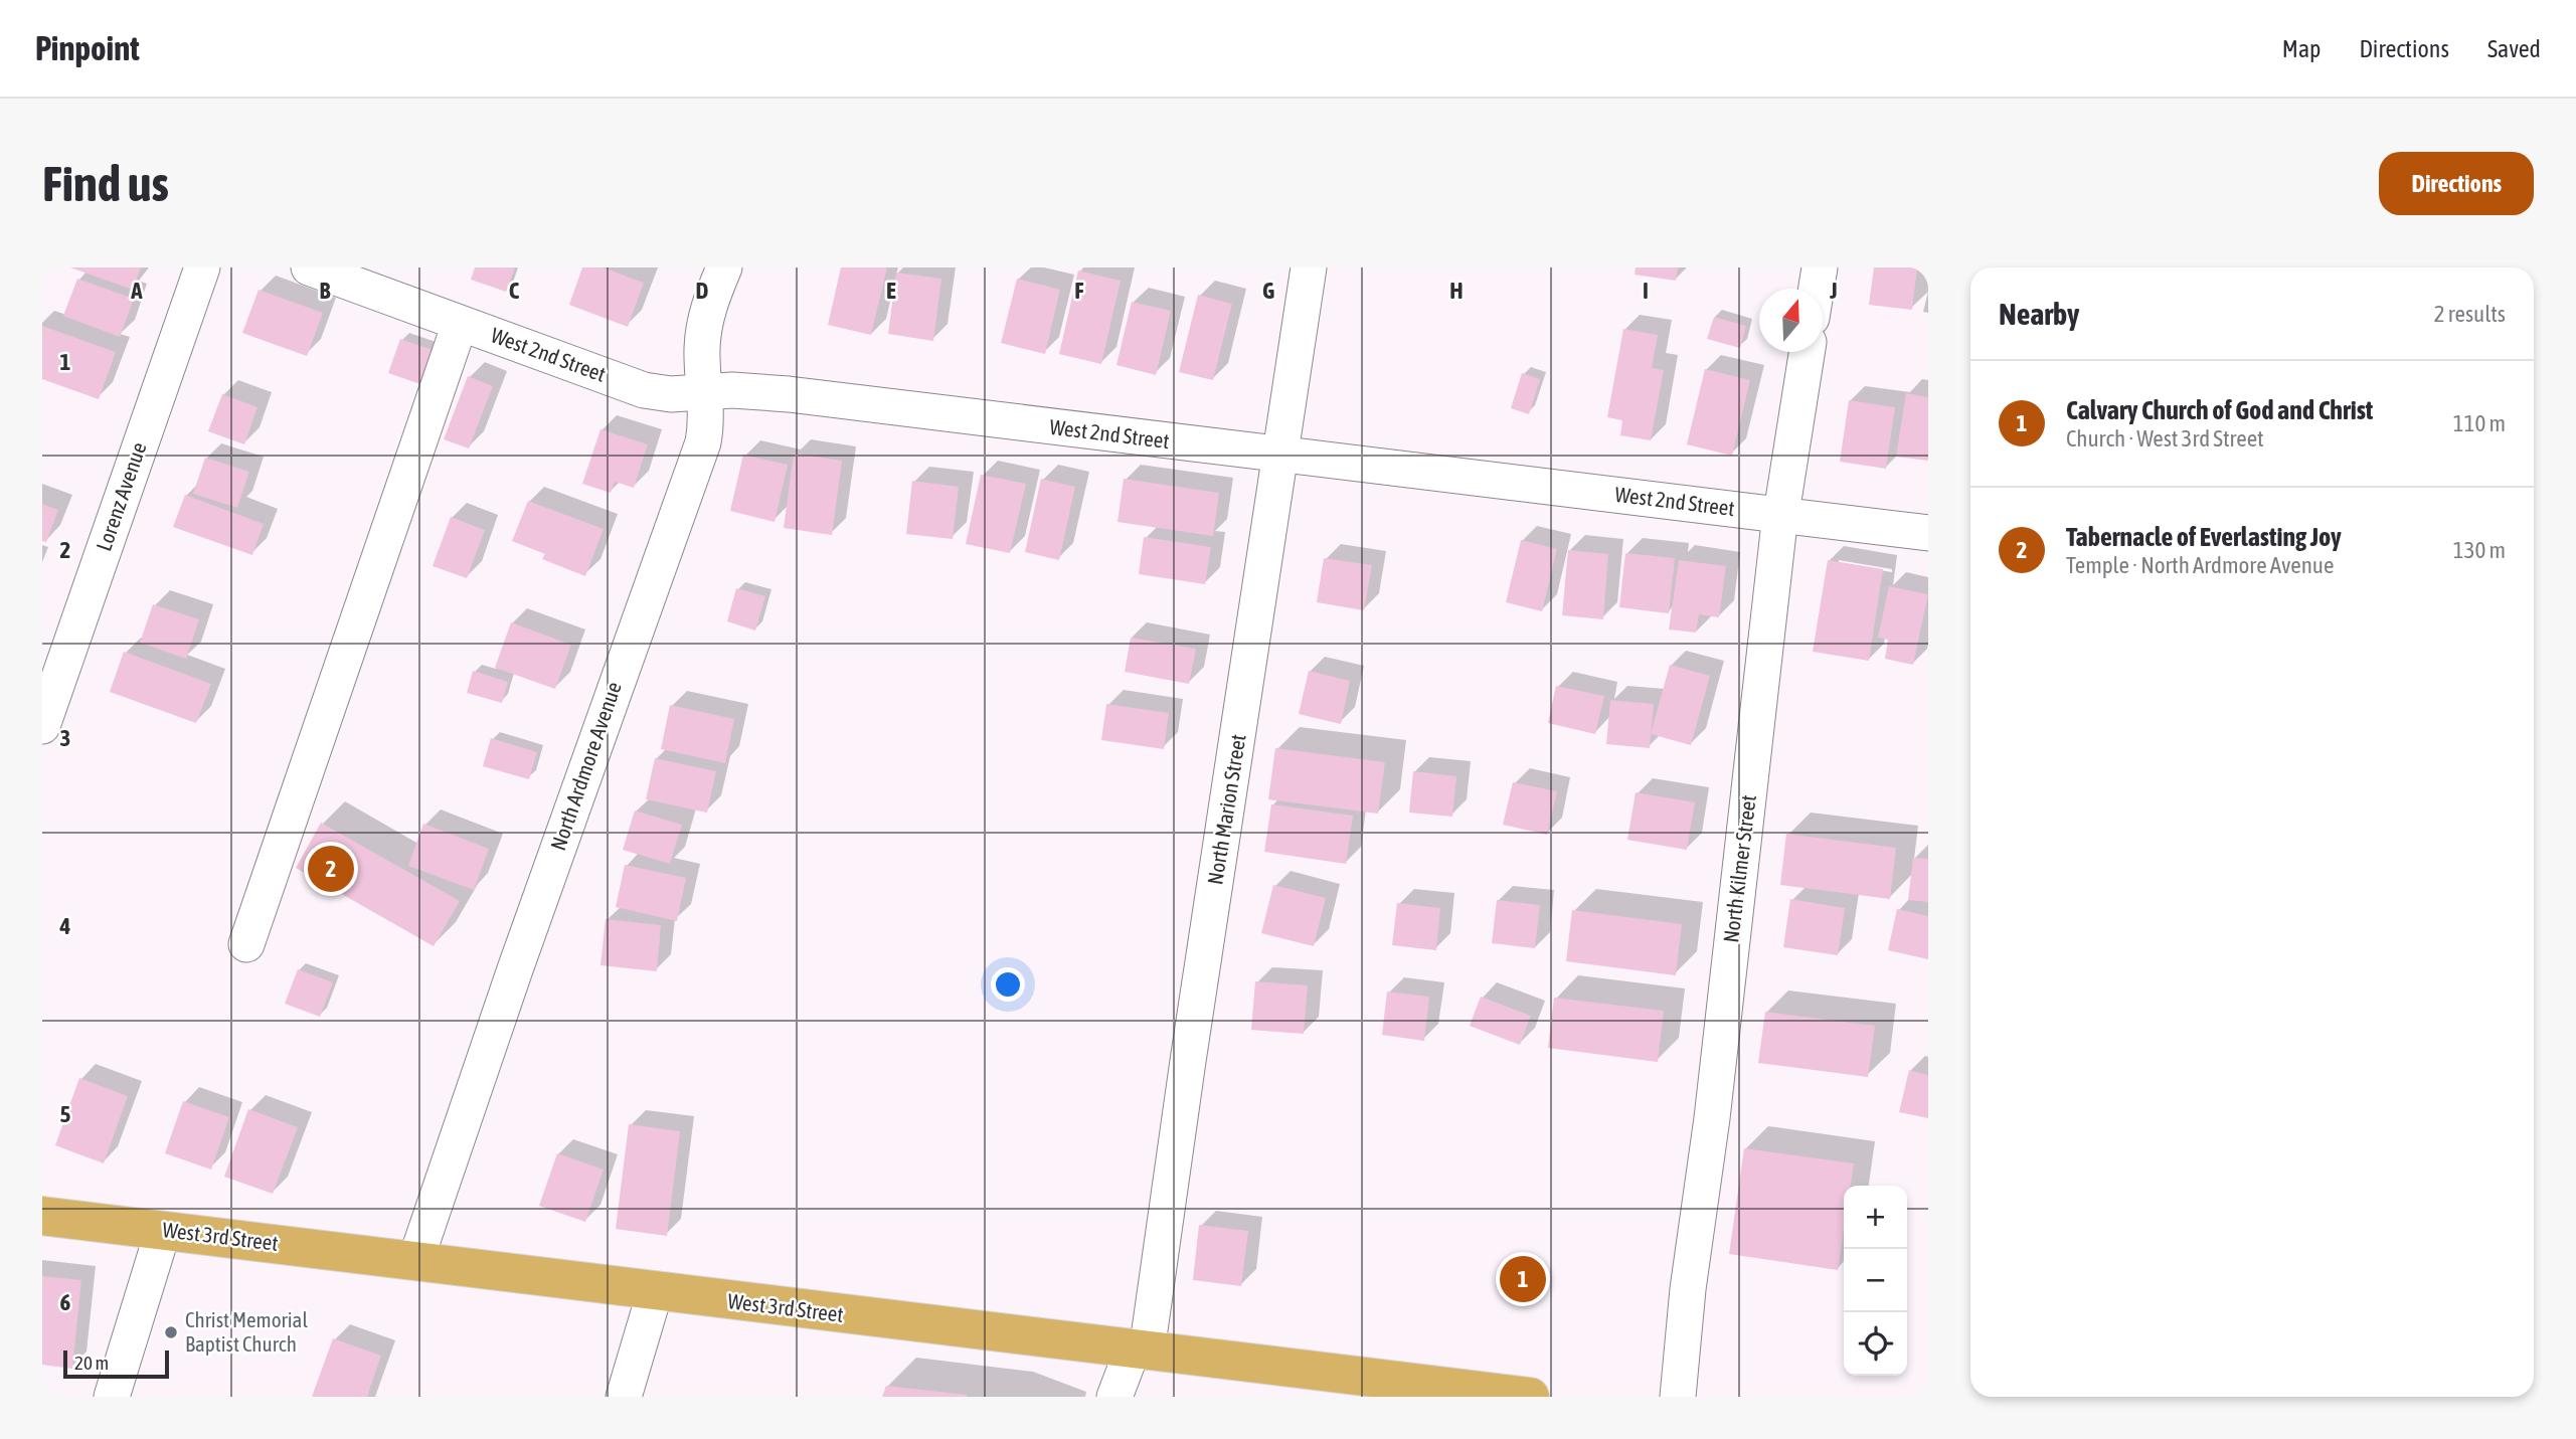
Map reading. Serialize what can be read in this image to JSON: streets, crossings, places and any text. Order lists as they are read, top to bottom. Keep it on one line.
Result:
{"streets":{"main road":["West 3rd Street"],"street":["West 2nd Street","Lorenz Avenue","North Ardmore Avenue","North Marion Street","North Kilmer Street"]},"crossings":[["West 2nd Street","North Ardmore Avenue"],["West 2nd Street","North Marion Street"],["West 2nd Street","North Kilmer Street"],["North Ardmore Avenue","West 3rd Street"],["North Marion Street","West 3rd Street"]],"places":["Christ Memorial Baptist Church"],"scale_bar":"20 m","north":"top","page":{"header":"Pinpoint","nav":["Map","Directions","Saved"],"buttons":"Directions","title":"Find us","heading":["Nearby","2 results"],"list":[{"mark":"1","name":"Calvary Church of God and Christ","note":"Church · West 3rd Street","value":"110 m"},{"mark":"2","name":"Tabernacle of Everlasting Joy","note":"Temple · North Ardmore Avenue","value":"130 m"}],"pins":["2","1"],"map_buttons":["+","−"],"scale":"20 m"},"grid":{"columns":["A","B","C","D","E","F","G","H","I","J"],"rows":["1","2","3","4","5","6"]}}
